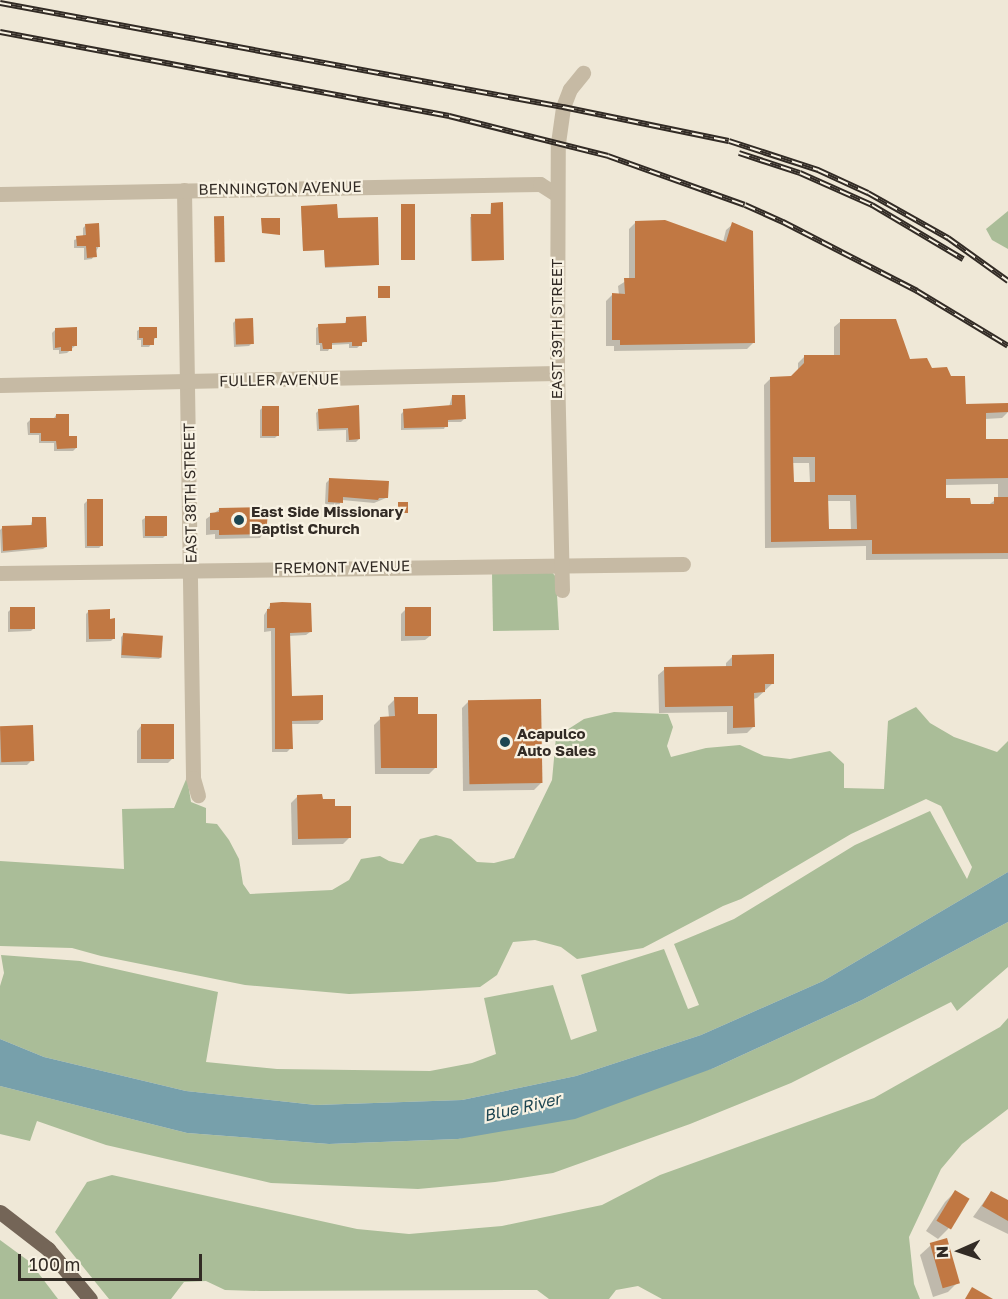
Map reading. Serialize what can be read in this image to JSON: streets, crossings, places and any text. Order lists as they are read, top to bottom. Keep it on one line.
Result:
{"streets":{"street":["BENNINGTON AVENUE","EAST 39TH STREET","FULLER AVENUE","EAST 38TH STREET","FREMONT AVENUE"]},"crossings":[["BENNINGTON AVENUE","EAST 39TH STREET"],["BENNINGTON AVENUE","EAST 38TH STREET"],["EAST 39TH STREET","FULLER AVENUE"],["EAST 39TH STREET","FREMONT AVENUE"],["FULLER AVENUE","EAST 38TH STREET"],["EAST 38TH STREET","FREMONT AVENUE"]],"water":["Blue River"],"places":["East Side Missionary Baptist Church","Acapulco Auto Sales"],"scale_bar":"100 m","north":"left"}
